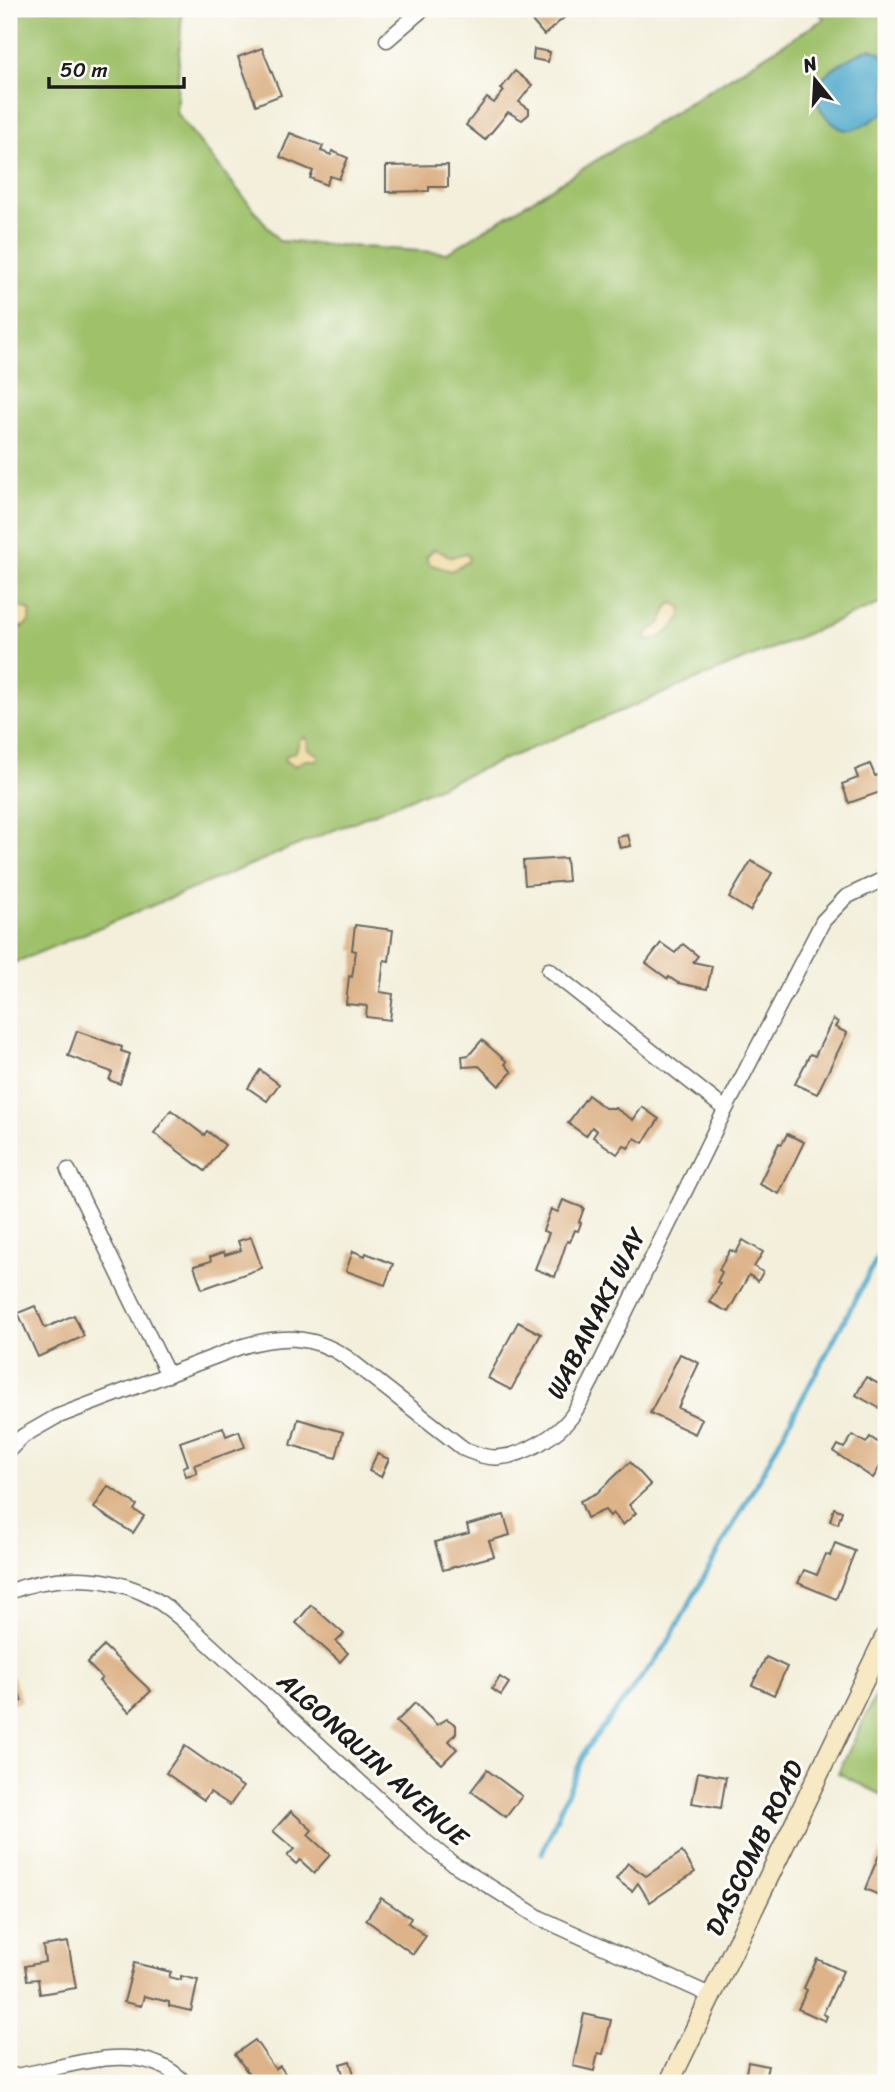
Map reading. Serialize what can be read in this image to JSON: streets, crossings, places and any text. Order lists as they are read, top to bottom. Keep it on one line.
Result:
{"streets":{"main road":["DASCOMB ROAD"],"street":["WABANAKI WAY","ALGONQUIN AVENUE"]},"crossings":[["ALGONQUIN AVENUE","DASCOMB ROAD"]],"scale_bar":"50 m","north":"top"}
